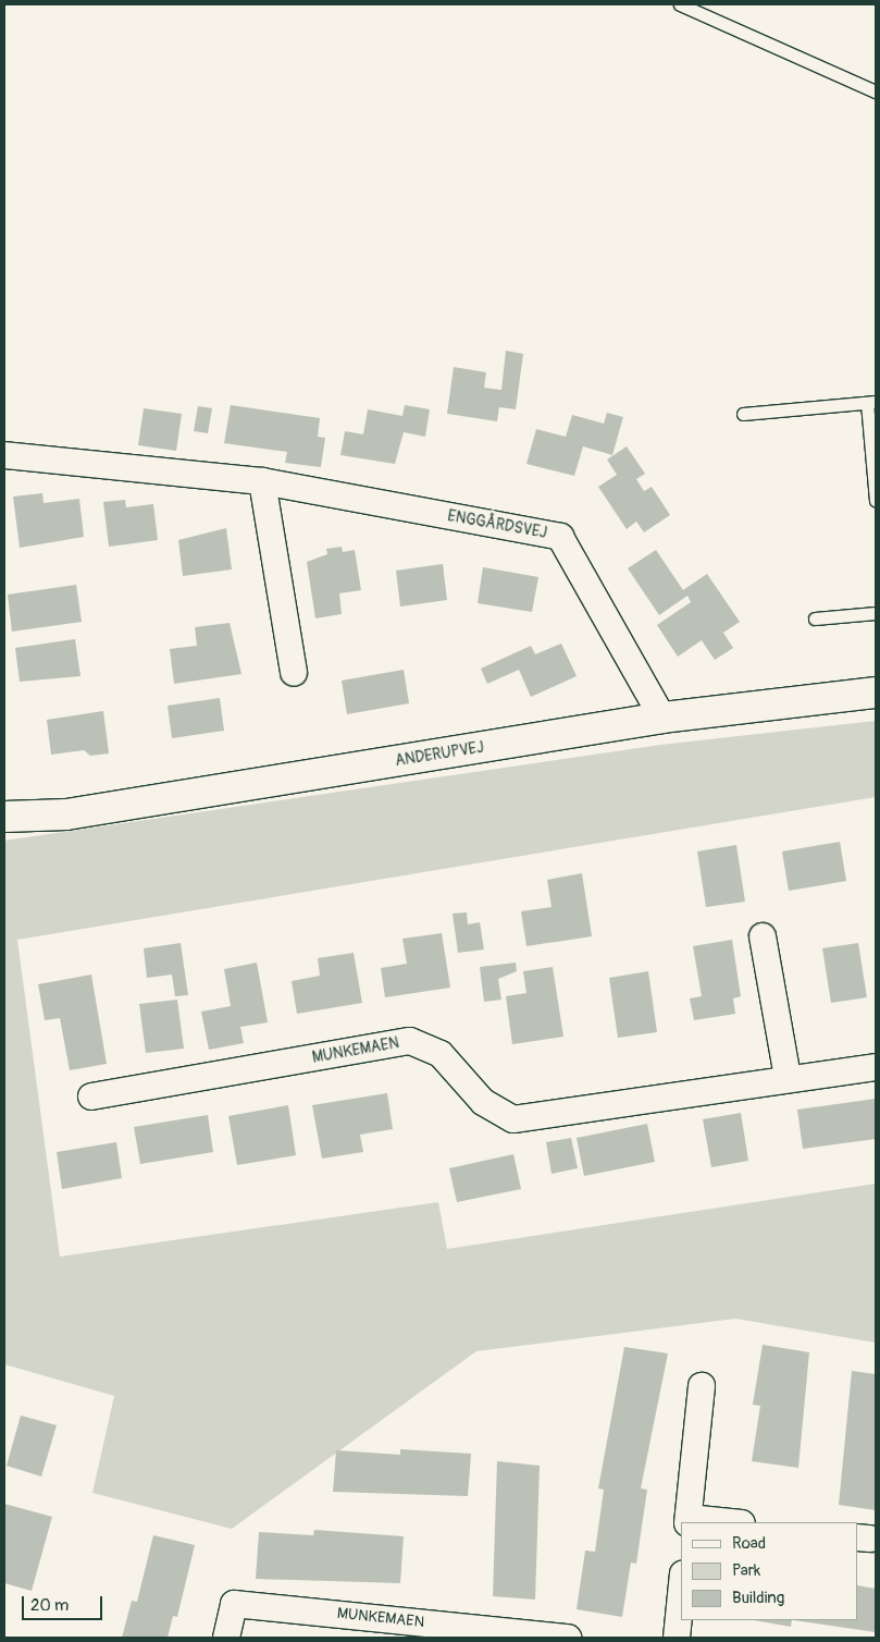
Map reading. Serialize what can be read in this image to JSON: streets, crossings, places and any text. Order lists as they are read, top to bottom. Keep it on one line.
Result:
{"streets":{"street":["ENGGÅRDSVEJ","ANDERUPVEJ","MUNKEMAEN"]},"crossings":[["ENGGÅRDSVEJ","ANDERUPVEJ"]],"legend":["Road","Park","Building"],"scale_bar":"20 m"}
